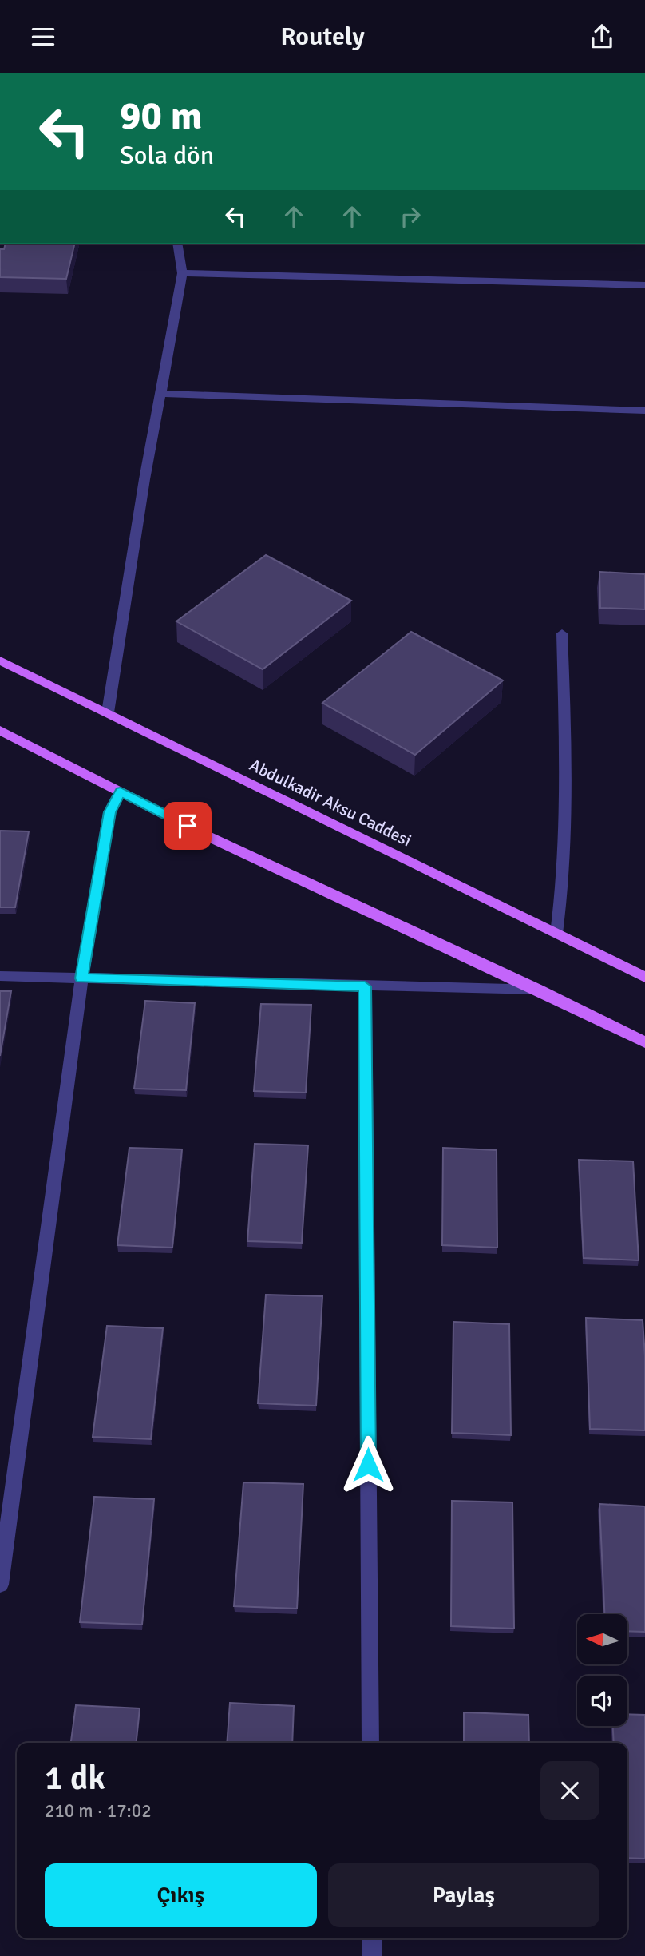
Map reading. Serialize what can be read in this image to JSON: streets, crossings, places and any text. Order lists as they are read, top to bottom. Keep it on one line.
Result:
{"streets":{"main road":["Abdulkadir Aksu Caddesi"]},"north":"left","page":{"header":"Routely","turn":["90 m","Sola dön"],"heading":["1 dk","210 m · 17:02"],"buttons":["Çıkış","Paylaş"]}}
